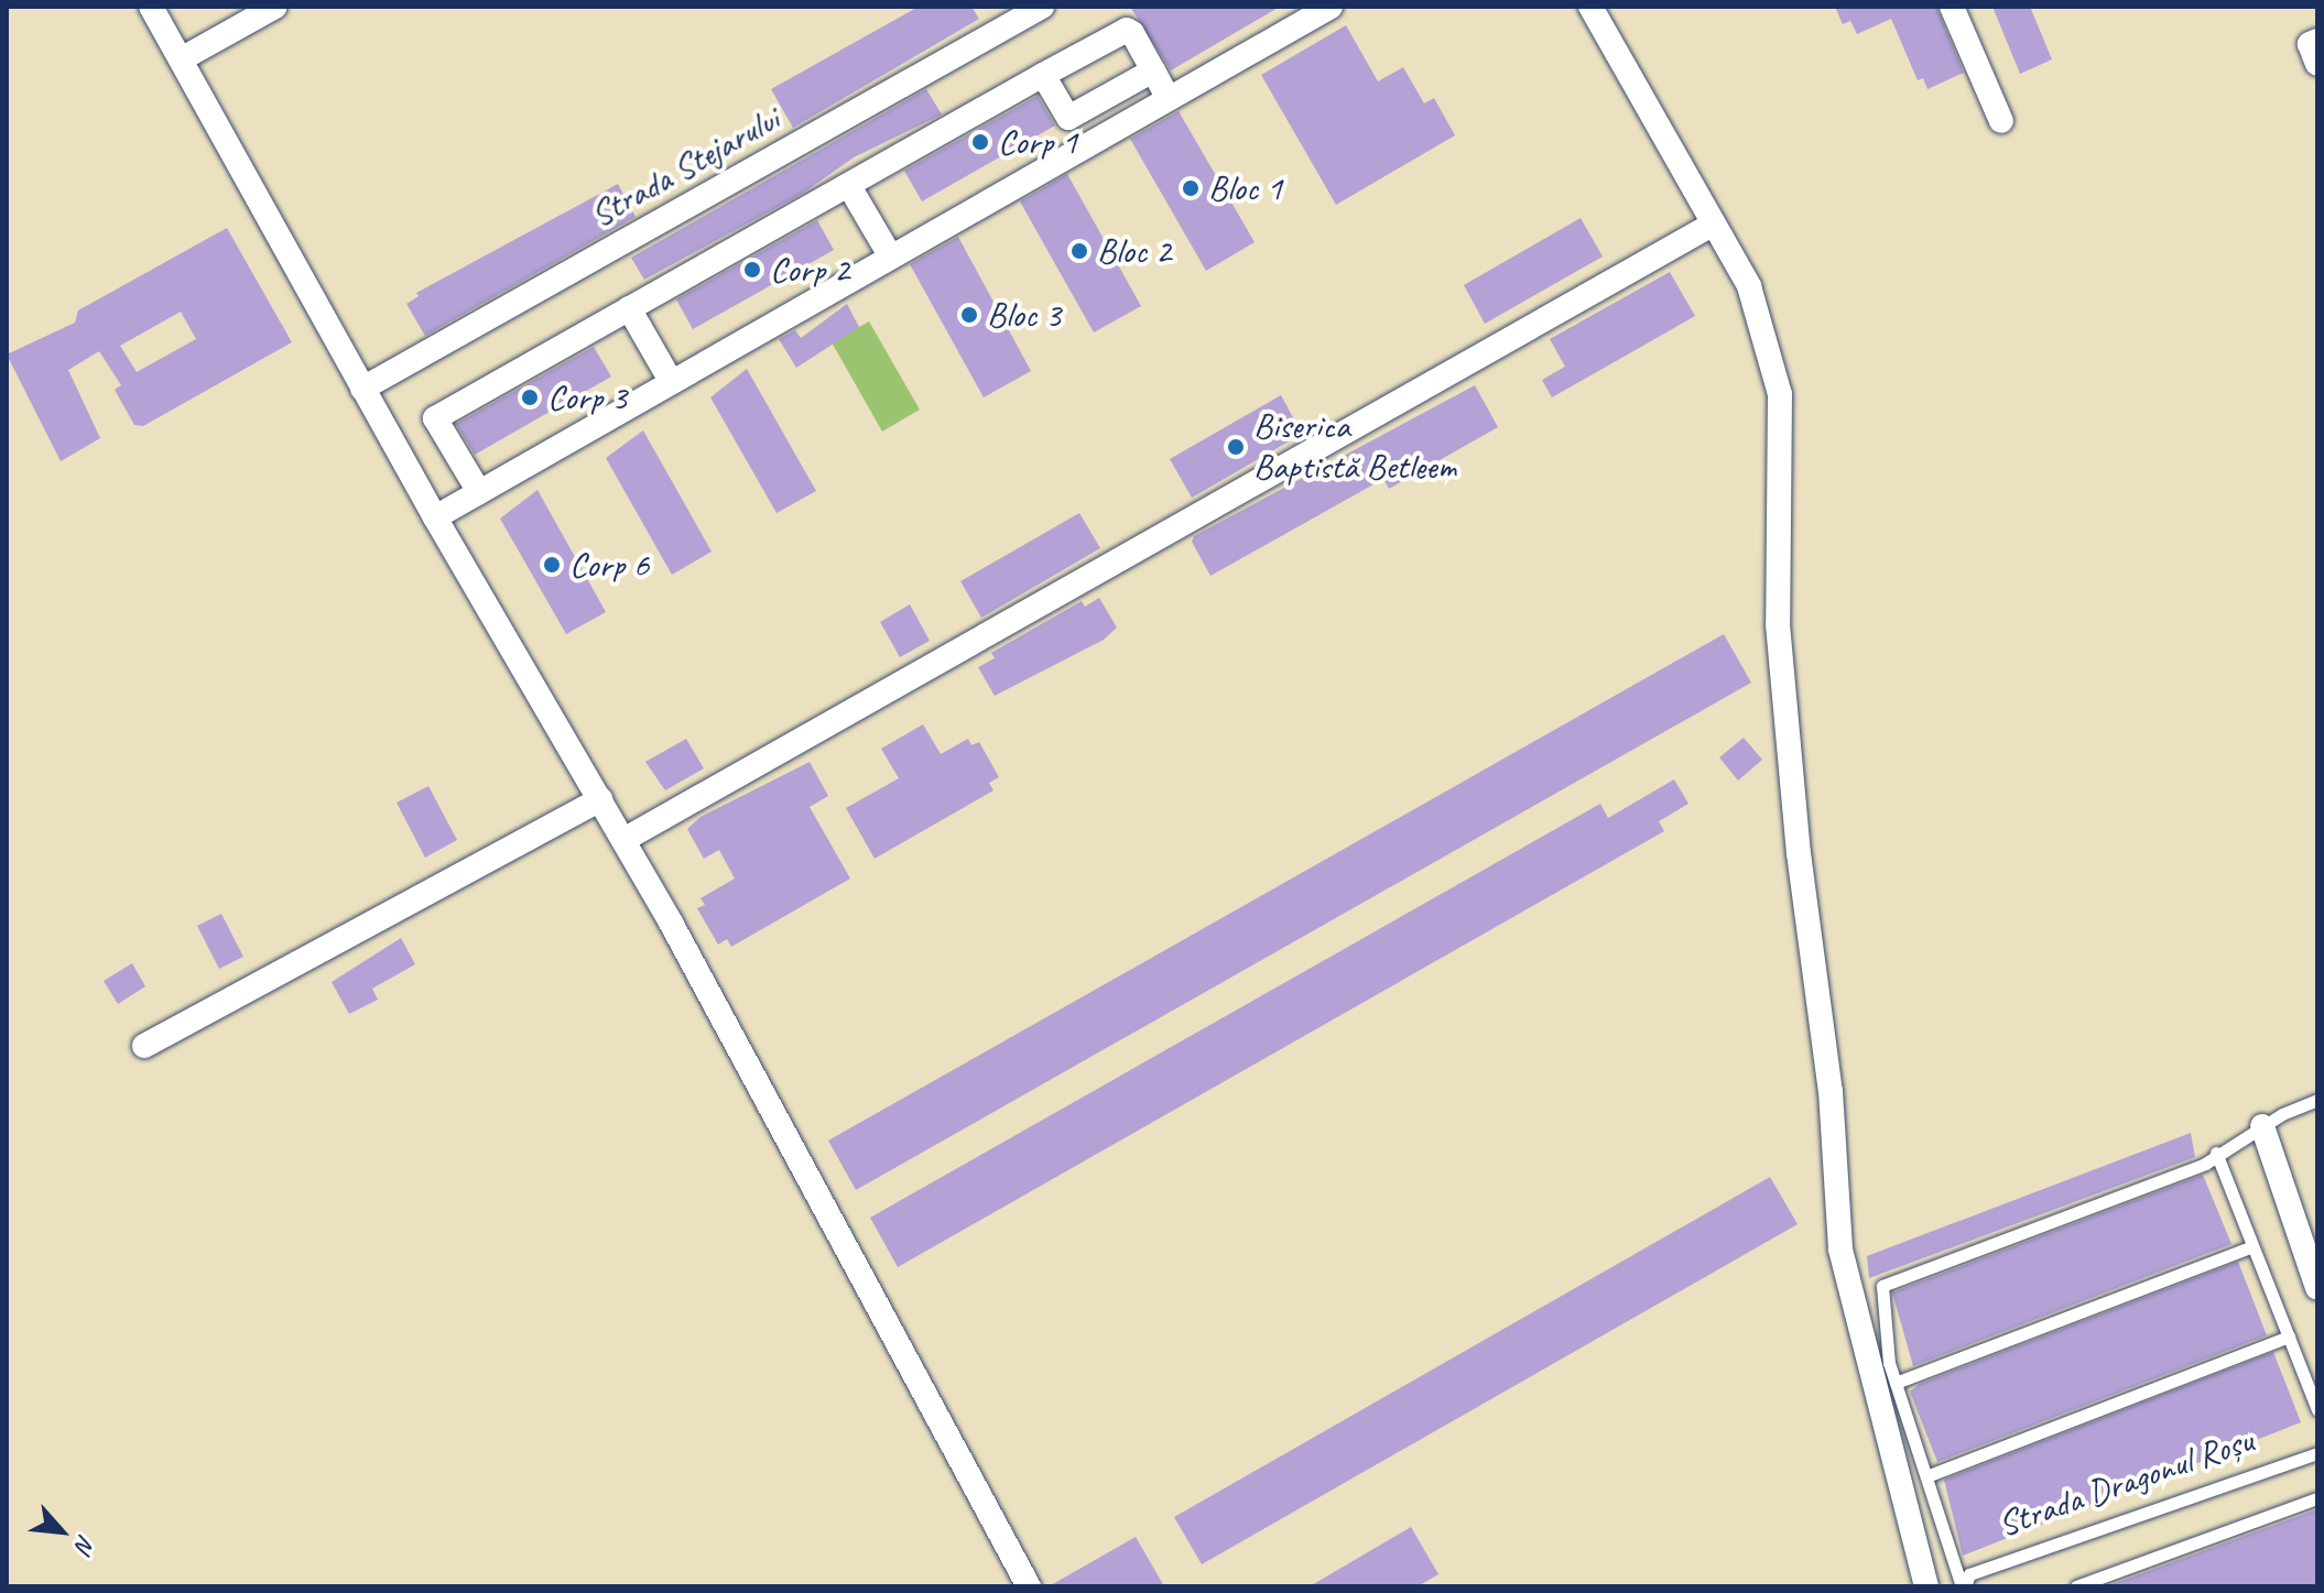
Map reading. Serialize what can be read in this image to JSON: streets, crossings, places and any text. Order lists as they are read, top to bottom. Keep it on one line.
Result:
{"streets":{"street":["Strada Stejarului"],"lane":["Strada Dragonul Roșu"]},"places":["Corp 1","Bloc 1","Bloc 2","Corp 2","Bloc 3","Corp 3","Biserica Baptistă Betleem","Corp 6"],"north":"bottom right"}
